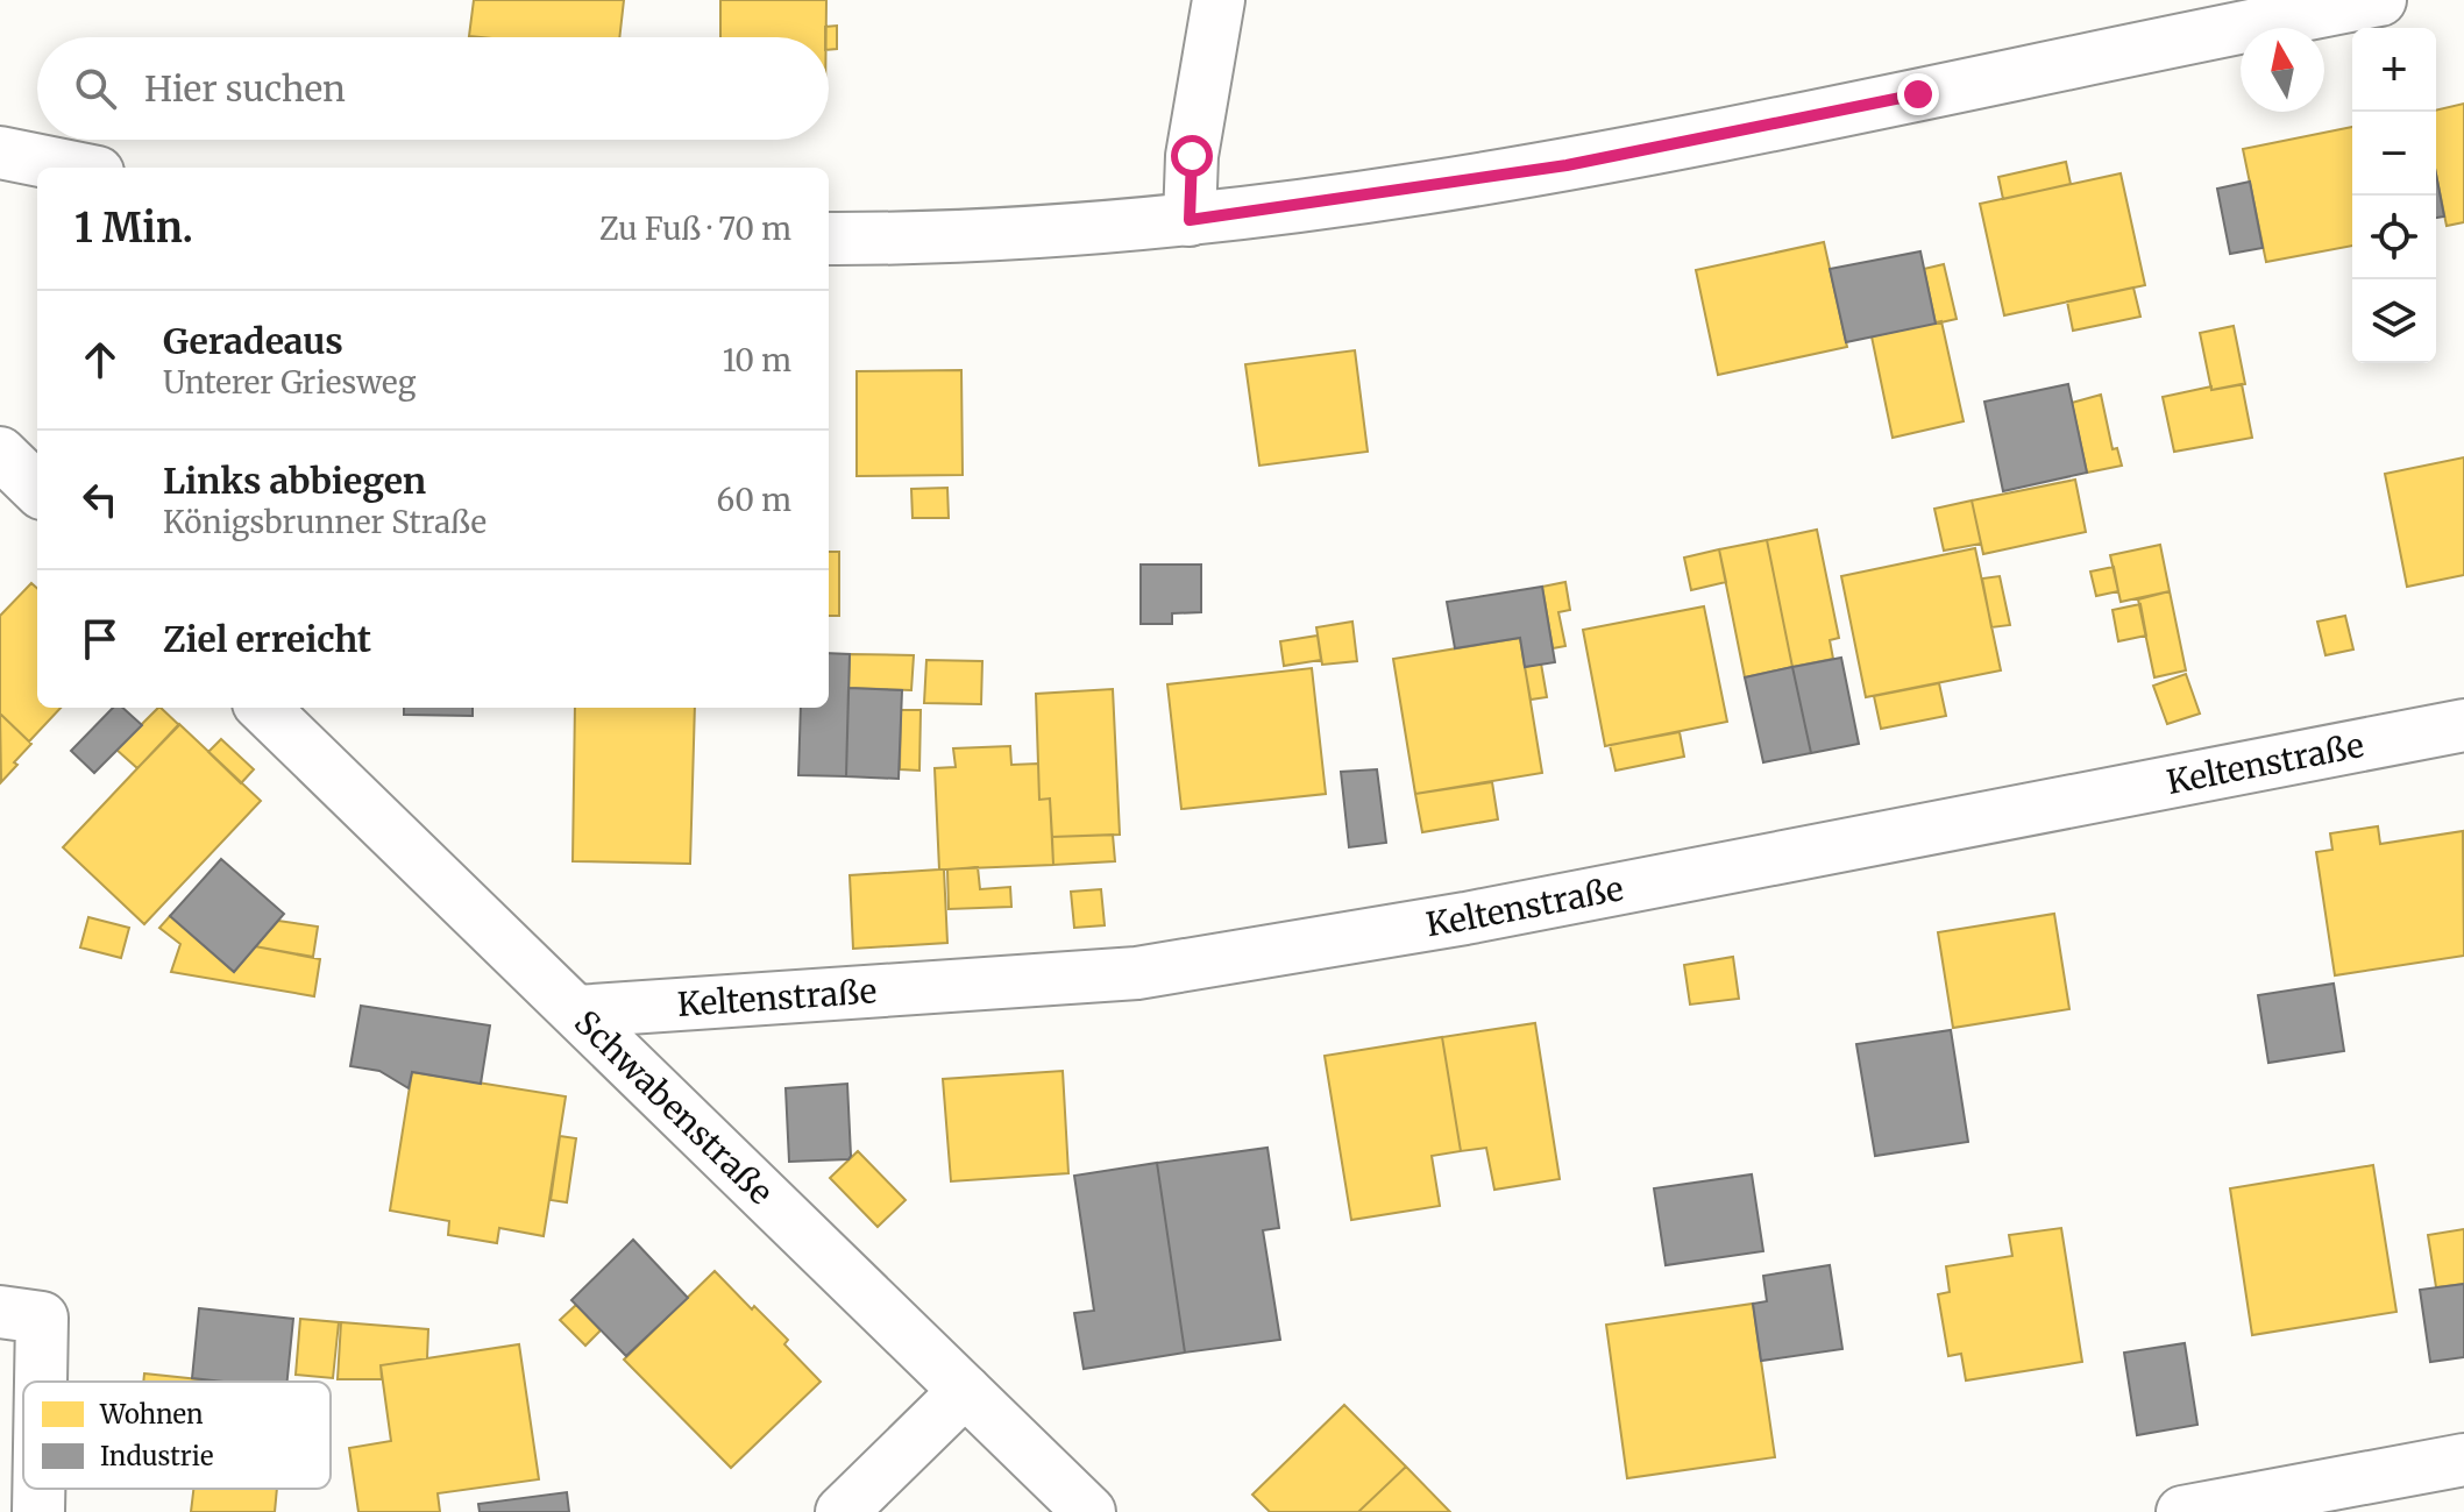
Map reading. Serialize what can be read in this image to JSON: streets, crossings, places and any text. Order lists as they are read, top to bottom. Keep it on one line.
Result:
{"streets":{"street":["Keltenstraße","Schwabenstraße"]},"crossings":[["Keltenstraße","Schwabenstraße"]],"legend":["Wohnen","Industrie"],"north":"top","page":{"map_buttons":["+","−"],"search":"Hier suchen","heading":["1 Min.","Zu Fuß · 70 m"],"list":[["Geradeaus","Unterer Griesweg","10 m"],["Links abbiegen","Königsbrunner Straße","60 m"],"Ziel erreicht"]}}
